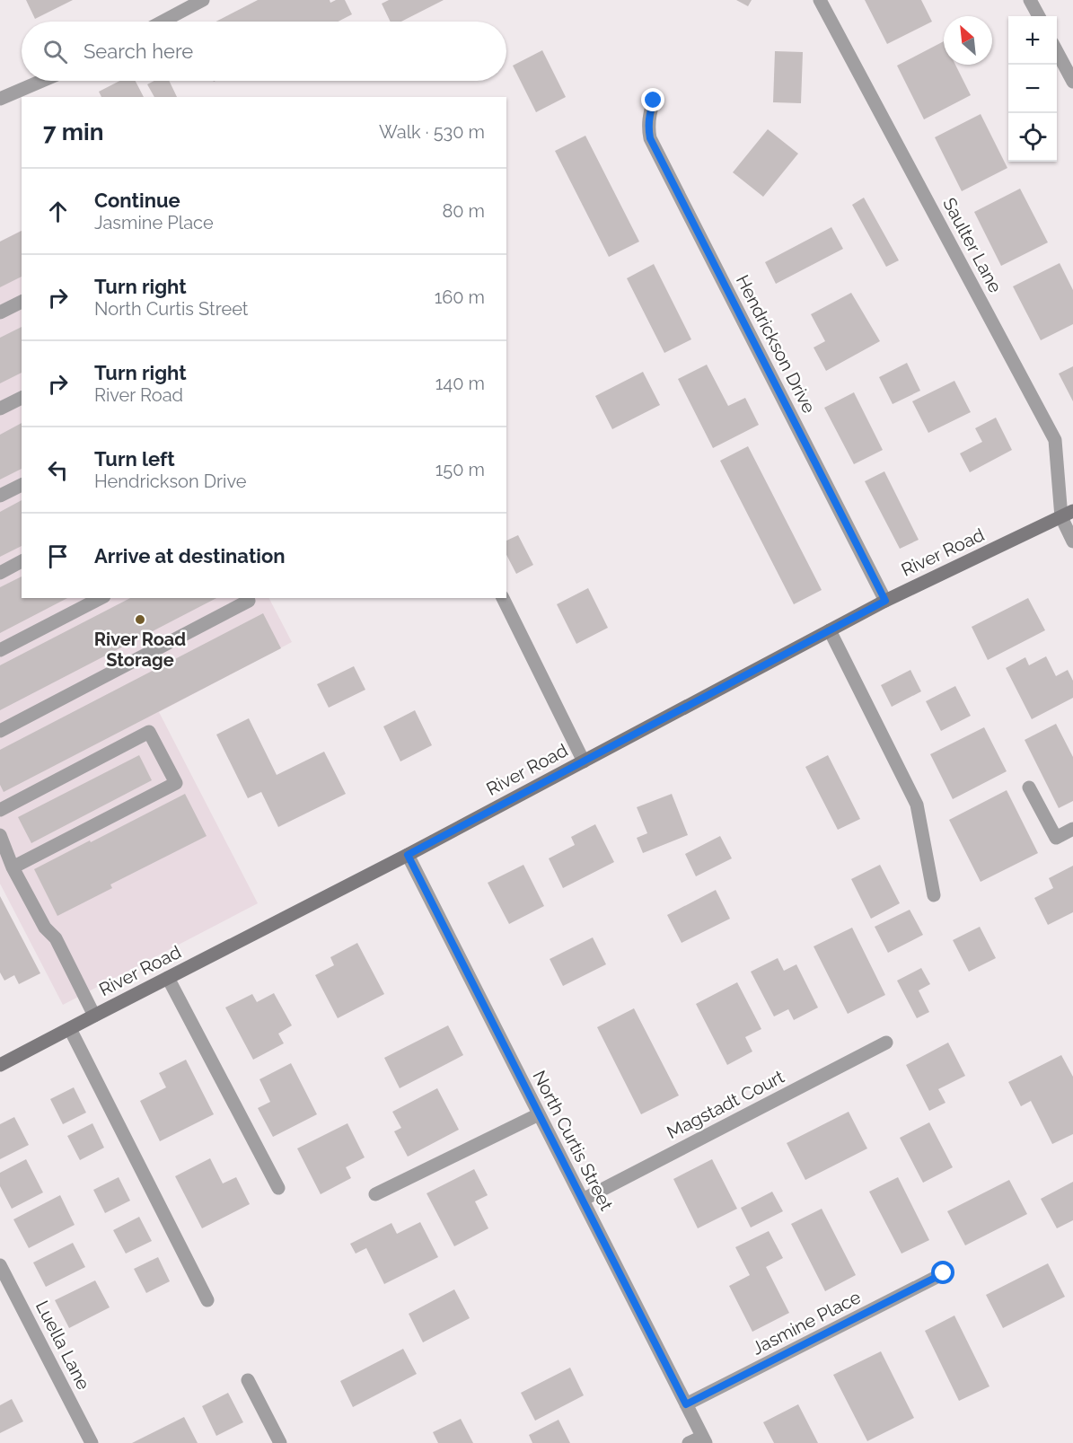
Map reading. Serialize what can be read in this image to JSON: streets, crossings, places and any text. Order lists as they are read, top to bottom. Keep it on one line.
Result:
{"streets":{"street":["Saulter Lane","Hendrickson Drive","River Road","Magstadt Court","North Curtis Street","Jasmine Place","Luella Lane"]},"crossings":[["Saulter Lane","River Road"],["Hendrickson Drive","River Road"],["River Road","North Curtis Street"],["Magstadt Court","North Curtis Street"],["North Curtis Street","Jasmine Place"]],"places":["River Road Storage"],"north":"top left","page":{"map_buttons":["+","−"],"search":"Search here","heading":["7 min","Walk · 530 m"],"list":[["Continue","Jasmine Place","80 m"],["Turn right","North Curtis Street","160 m"],["Turn right","River Road","140 m"],["Turn left","Hendrickson Drive","150 m"],"Arrive at destination"]}}
